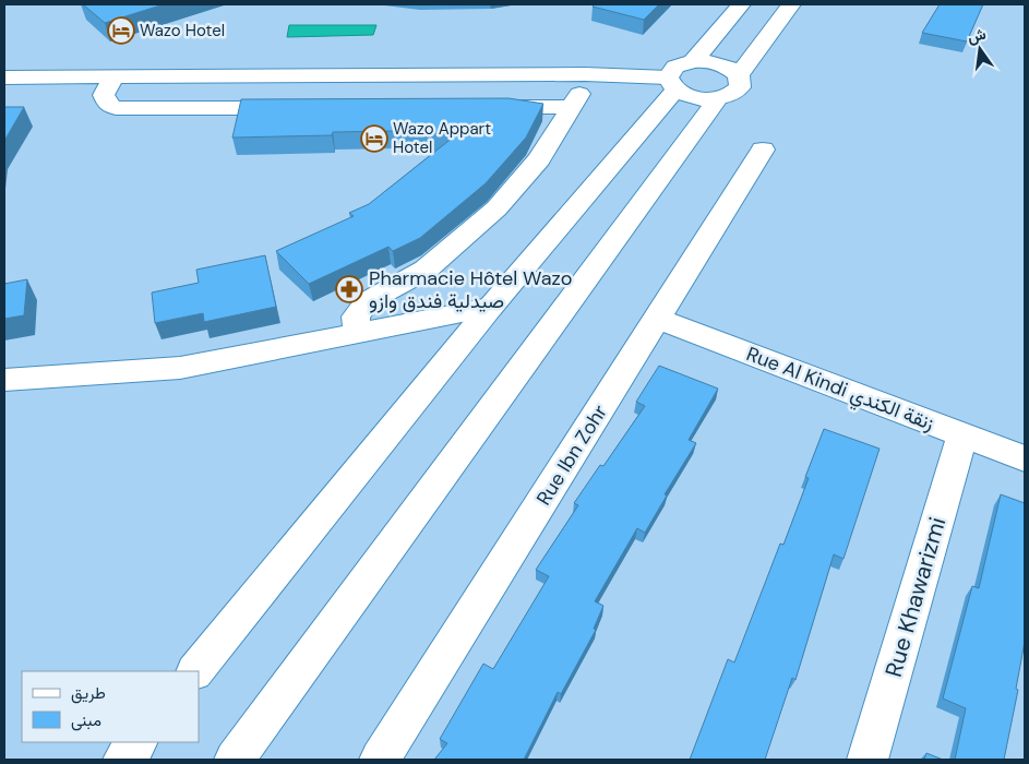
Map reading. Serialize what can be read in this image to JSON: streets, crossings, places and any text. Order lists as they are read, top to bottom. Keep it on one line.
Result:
{"streets":{"street":["Rue Al Kindi زنقة الكندي","Rue Ibn Zohr","Rue Khawarizmi"]},"crossings":[["Rue Al Kindi زنقة الكندي","Rue Ibn Zohr"],["Rue Al Kindi زنقة الكندي","Rue Khawarizmi"]],"places":{"hotel":["Wazo Hotel","Wazo Appart Hotel"],"pharmacy":["Pharmacie Hôtel Wazo صيدلية فندق وازو"]},"legend":["طريق","مبنى"],"north":"top"}
